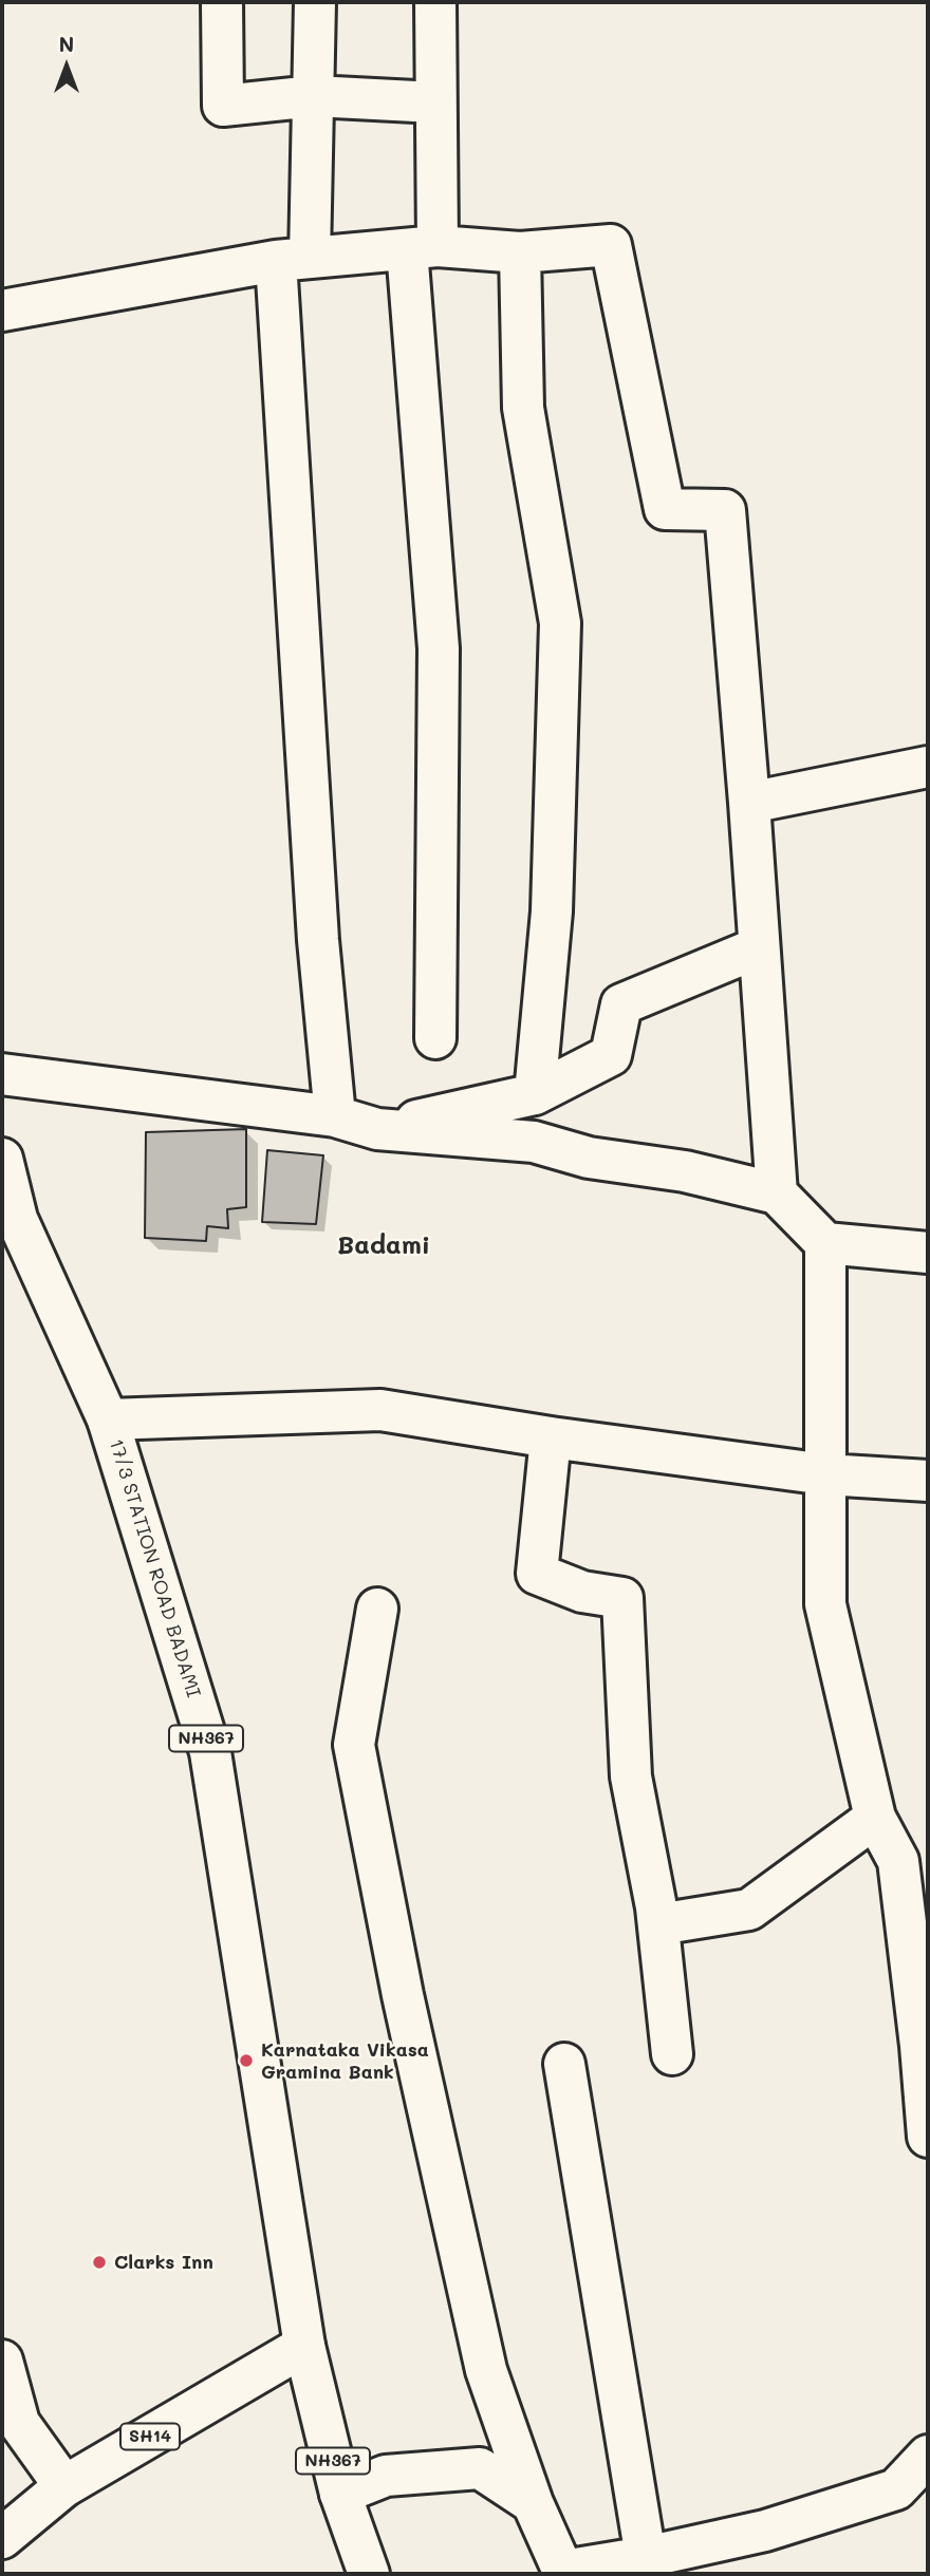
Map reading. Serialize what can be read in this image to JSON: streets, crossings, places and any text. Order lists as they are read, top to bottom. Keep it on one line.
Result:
{"streets":{"main road":["17/3 STATION ROAD BADAMI","NH367","SH14"]},"crossings":[["17/3 STATION ROAD BADAMI","NH367"],["17/3 STATION ROAD BADAMI","SH14"],["NH367","SH14"]],"districts":["Badami"],"places":["Karnataka Vikasa Gramina Bank","Clarks Inn"],"north":"top"}
